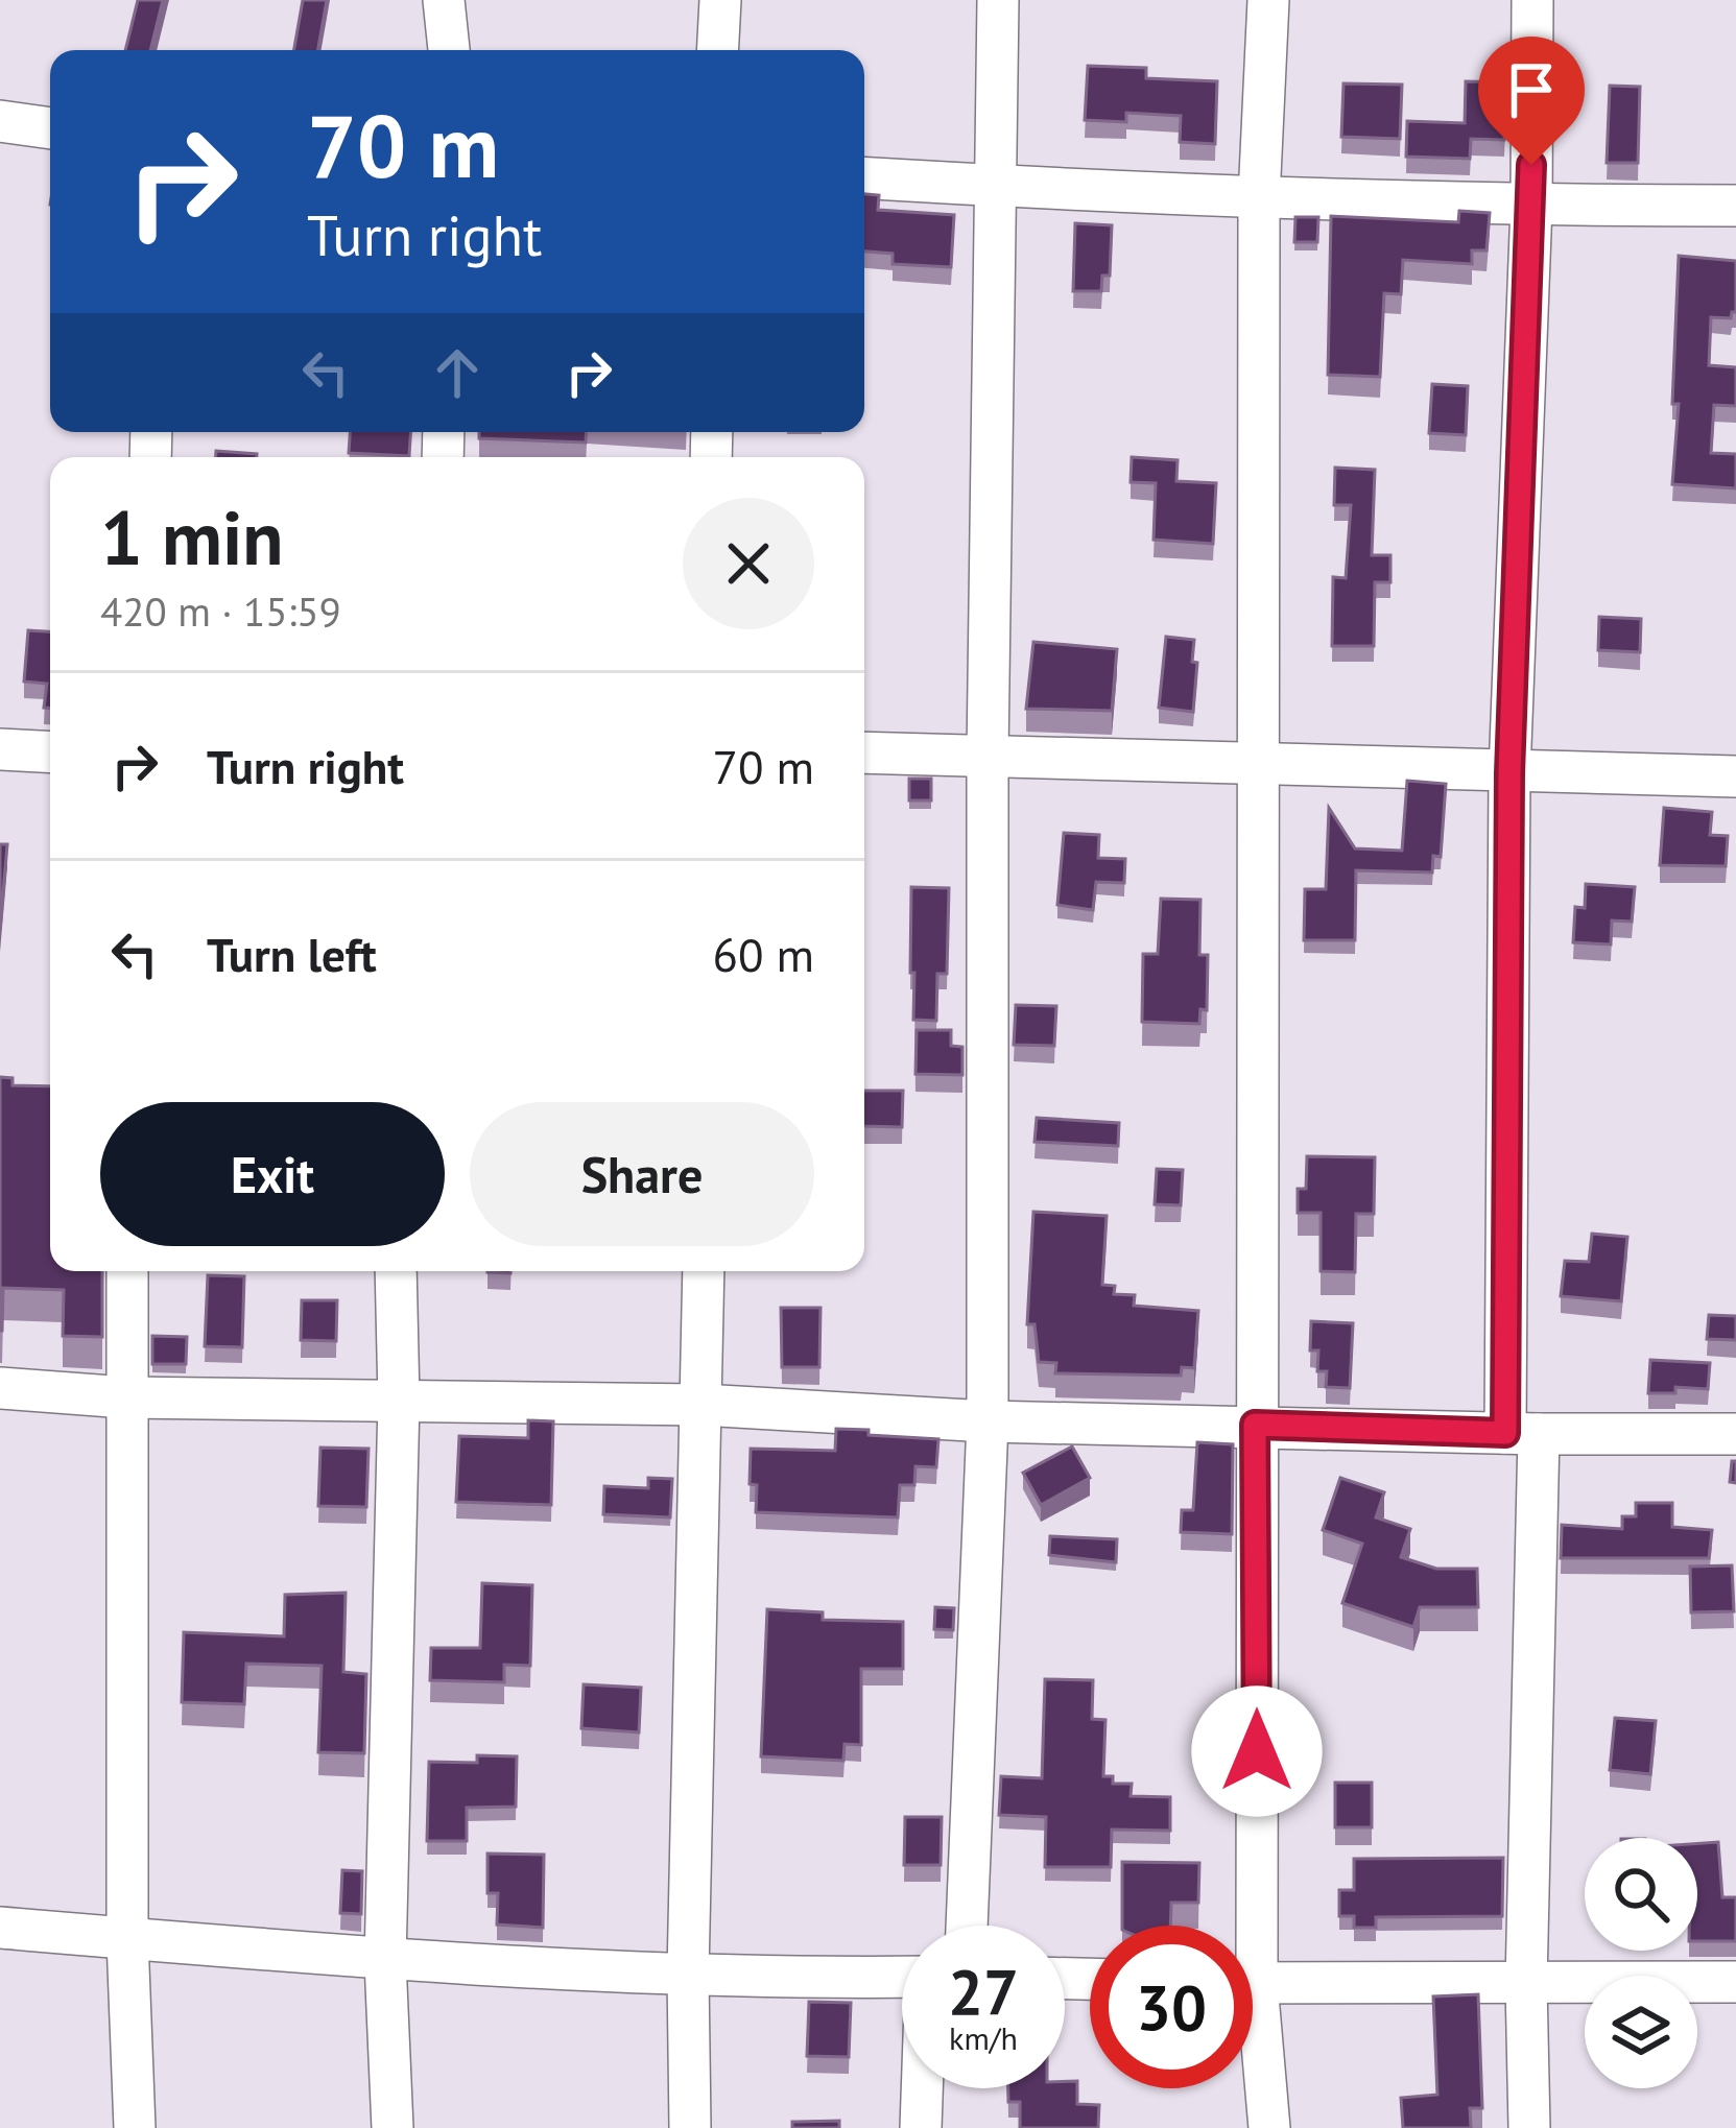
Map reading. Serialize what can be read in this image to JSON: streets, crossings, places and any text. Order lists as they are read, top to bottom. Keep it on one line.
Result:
{"page":{"turn":["70 m","Turn right"],"heading":["1 min","420 m · 15:59"],"list":[{"name":"Turn right","value":"70 m"},{"name":"Turn left","value":"60 m"}],"buttons":["Exit","Share"],"speed":"27 km/h","limit":"30"}}
